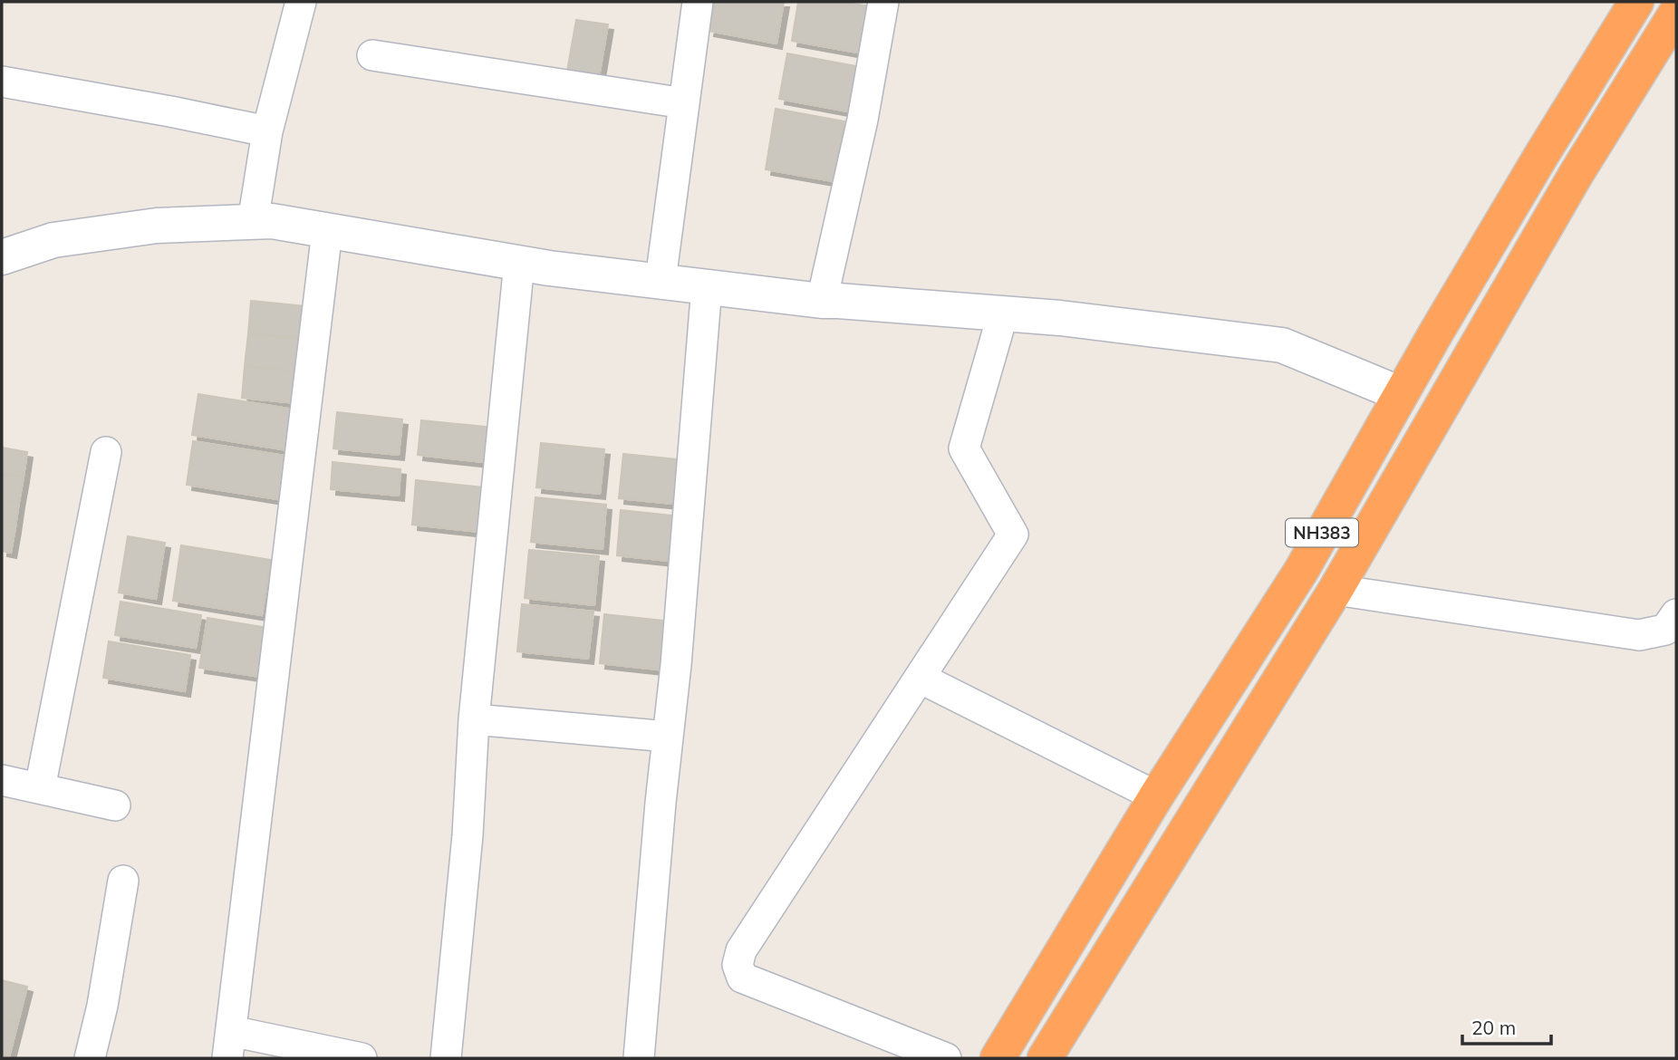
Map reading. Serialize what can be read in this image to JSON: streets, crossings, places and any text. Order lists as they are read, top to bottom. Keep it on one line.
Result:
{"streets":{"highway":["NH383"]},"scale_bar":"20 m"}
